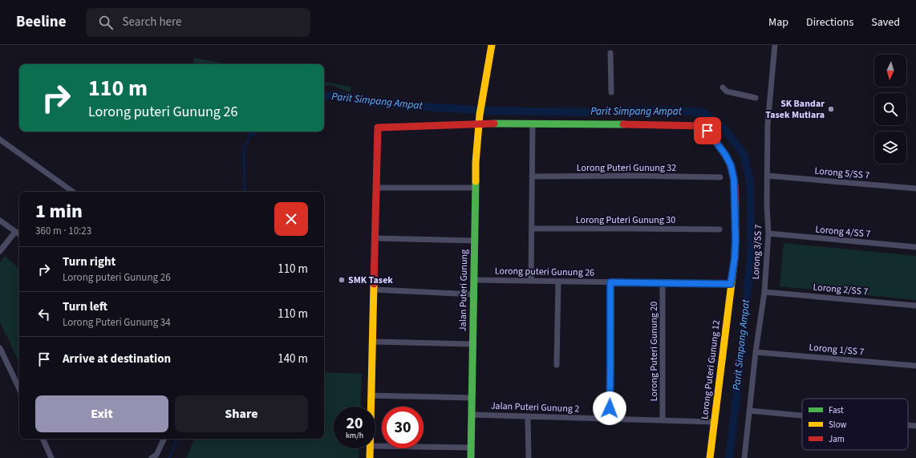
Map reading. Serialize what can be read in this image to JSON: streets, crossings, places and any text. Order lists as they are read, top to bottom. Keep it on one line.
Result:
{"streets":{"street":["Lorong Puteri Gunung 32","Lorong 5/SS 7","Lorong Puteri Gunung 30","Lorong 4/SS 7","Lorong 3/SS 7","Lorong puteri Gunung 26","Lorong 2/SS 7","Jalan Puteri Gunung","Lorong 1/SS 7","Lorong Puteri Gunung 20","Lorong Puteri Gunung 12","Jalan Puteri Gunung 2"]},"crossings":[["Lorong 5/SS 7","Lorong 3/SS 7"],["Lorong 4/SS 7","Lorong 3/SS 7"],["Lorong 3/SS 7","Lorong 2/SS 7"],["Lorong 3/SS 7","Lorong 1/SS 7"],["Lorong puteri Gunung 26","Jalan Puteri Gunung"],["Lorong puteri Gunung 26","Lorong Puteri Gunung 20"],["Lorong puteri Gunung 26","Lorong Puteri Gunung 12"],["Jalan Puteri Gunung","Jalan Puteri Gunung 2"],["Lorong Puteri Gunung 20","Jalan Puteri Gunung 2"],["Lorong Puteri Gunung 12","Jalan Puteri Gunung 2"]],"water":["Parit Simpang Ampat"],"places":["SK Bandar Tasek Mutiara","SMK Tasek"],"legend":["Fast","Slow","Jam"],"north":"bottom","page":{"header":"Beeline","search":"Search here","nav":["Map","Directions","Saved"],"turn":["110 m","Lorong puteri Gunung 26"],"heading":["1 min","360 m · 10:23"],"list":[{"name":"Turn right","note":"Lorong puteri Gunung 26","value":"110 m"},{"name":"Turn left","note":"Lorong Puteri Gunung 34","value":"110 m"},{"name":"Arrive at destination","value":"140 m"}],"buttons":["Exit","Share"],"speed":"20 km/h","limit":"30"}}
